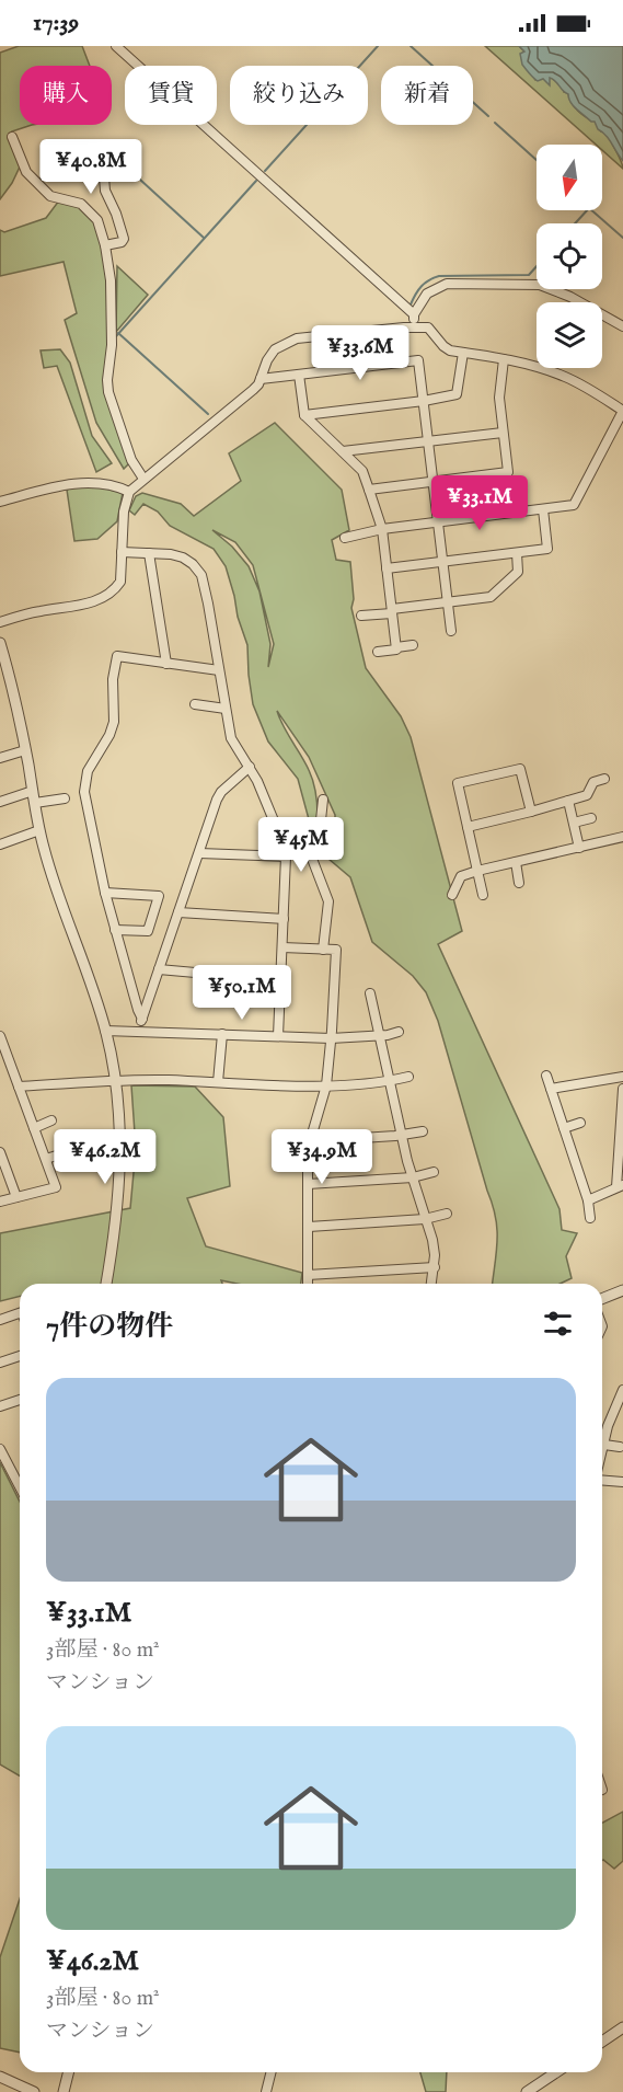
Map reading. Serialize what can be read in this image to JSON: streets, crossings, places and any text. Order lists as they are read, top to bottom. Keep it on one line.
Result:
{"north":"bottom","page":{"status":"17:39","chip":["購入","賃貸","絞り込み","新着"],"price":["¥40.8M","¥33.6M","¥33.1M","¥45M","¥50.1M","¥46.2M","¥34.9M"],"heading":"7件の物件","list":[{"name":"¥33.1M","note":"3部屋 · 80 m² · マンション"},{"name":"¥46.2M","note":"3部屋 · 80 m² · マンション"}]}}
